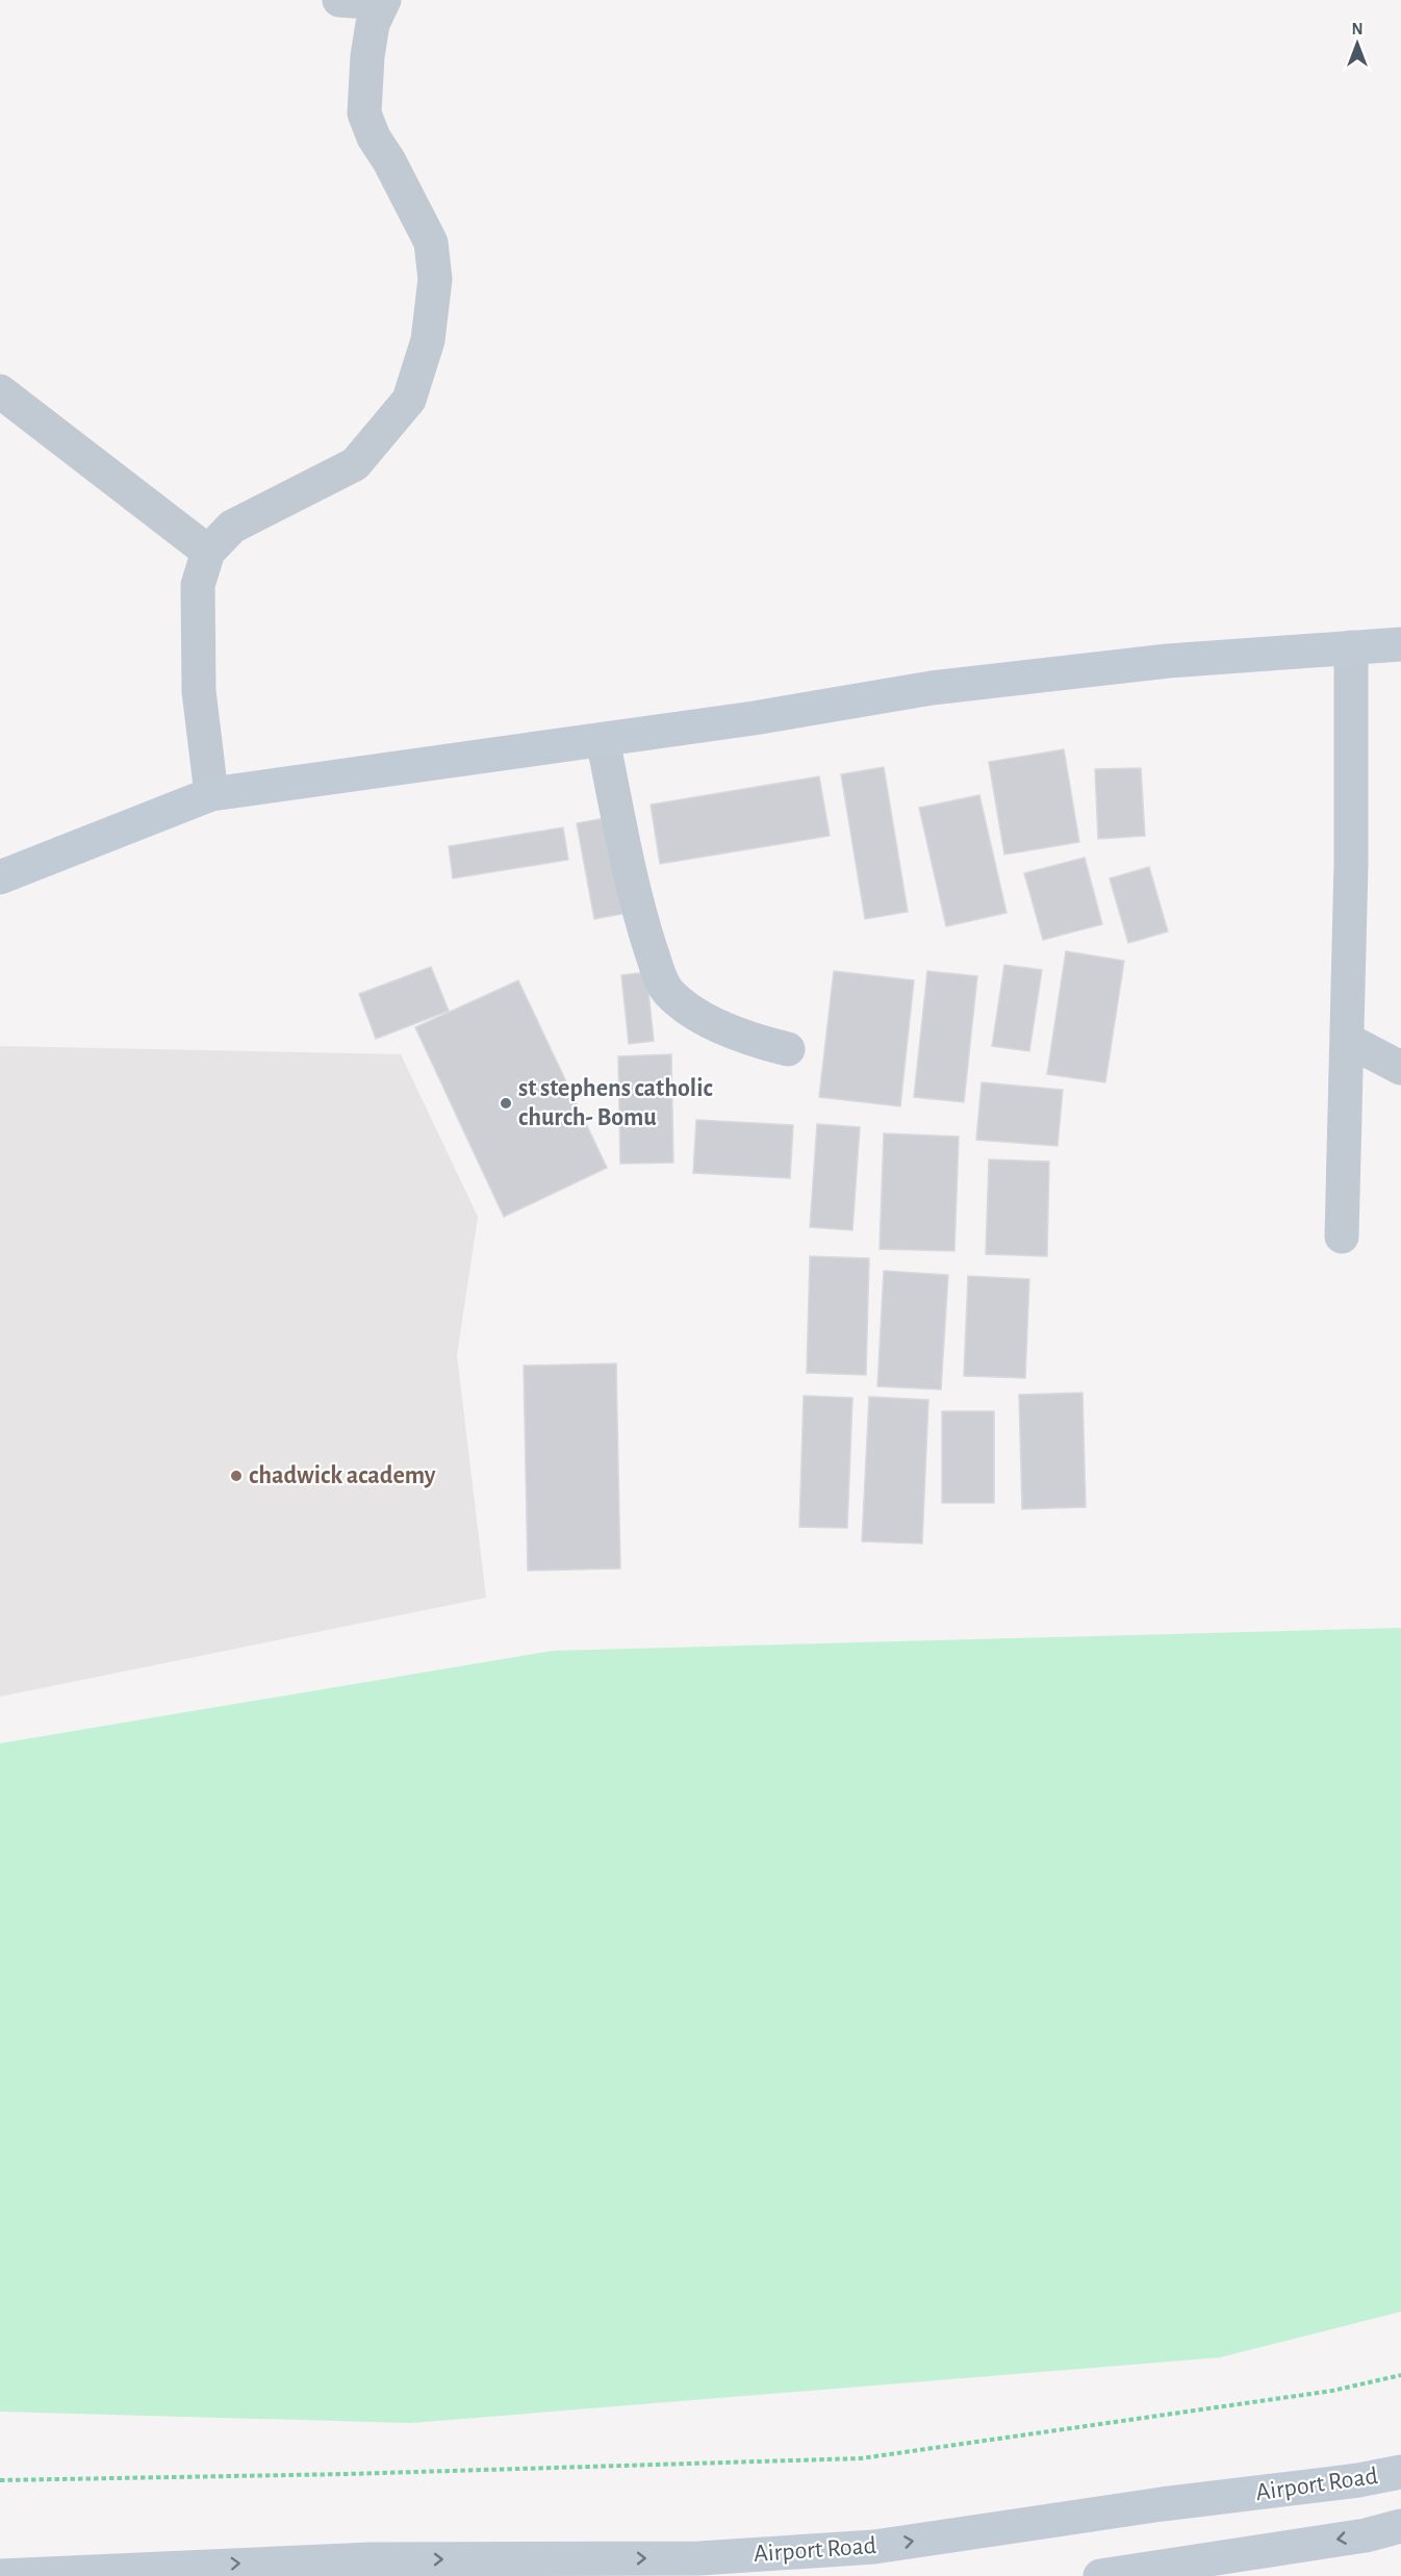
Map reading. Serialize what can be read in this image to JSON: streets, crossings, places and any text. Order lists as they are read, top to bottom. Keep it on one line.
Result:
{"streets":{"main road":["Airport Road"]},"one_way":["Airport Road"],"places":["st stephens catholic church- Bomu","chadwick academy"],"north":"top"}
